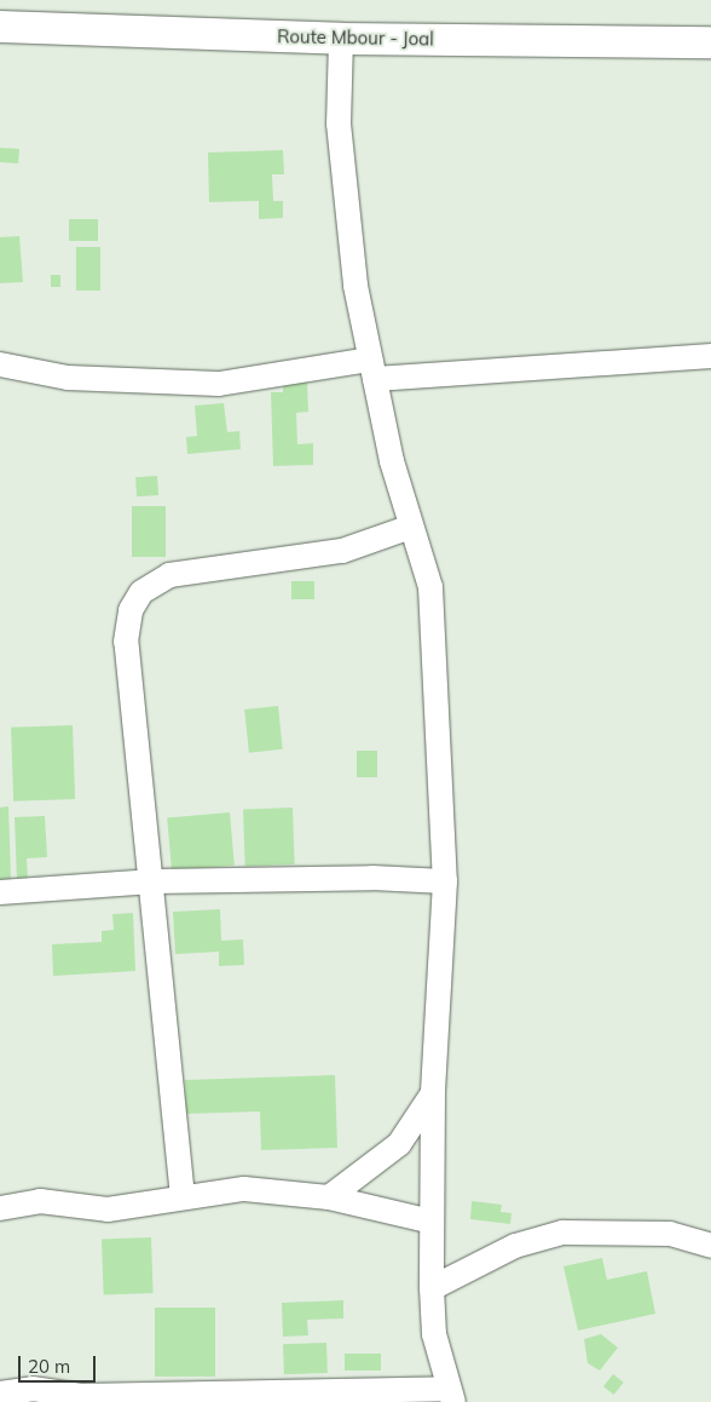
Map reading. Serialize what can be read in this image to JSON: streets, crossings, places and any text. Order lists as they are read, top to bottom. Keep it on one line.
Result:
{"streets":{"main road":["Route Mbour - Joal"]},"scale_bar":"20 m"}
